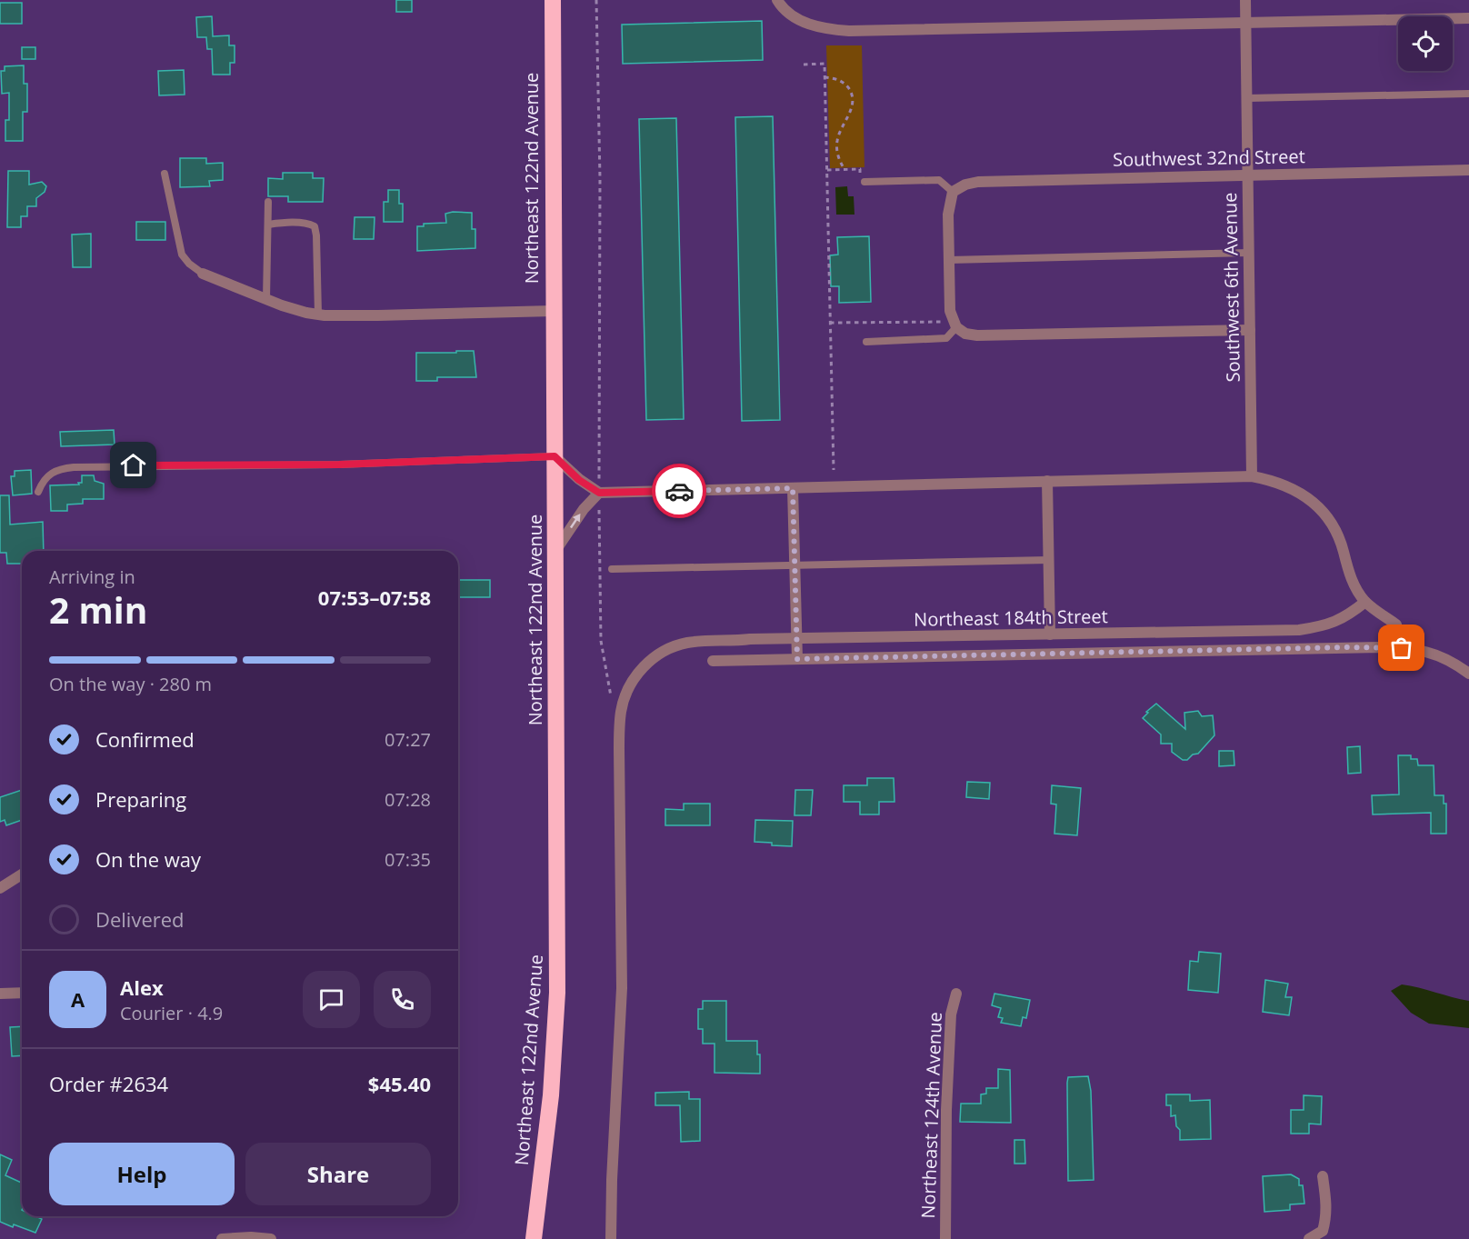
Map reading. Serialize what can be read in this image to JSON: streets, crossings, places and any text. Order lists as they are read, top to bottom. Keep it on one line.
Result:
{"streets":{"highway":["Northeast 122nd Avenue"],"street":["Southwest 32nd Street","Southwest 6th Avenue","Northeast 184th Street","Northeast 124th Avenue"]},"crossings":[["Southwest 32nd Street","Southwest 6th Avenue"]],"page":{"heading":["2 min","Arriving in","07:53–07:58"],"panel":["Alex","Courier · 4.9","Order #2634","$45.40"],"bar":"On the way · 280 m","list":[["Confirmed","07:27"],["Preparing","07:28"],["On the way","07:35"],"Delivered"],"round":"A","buttons":["Help","Share"]}}
